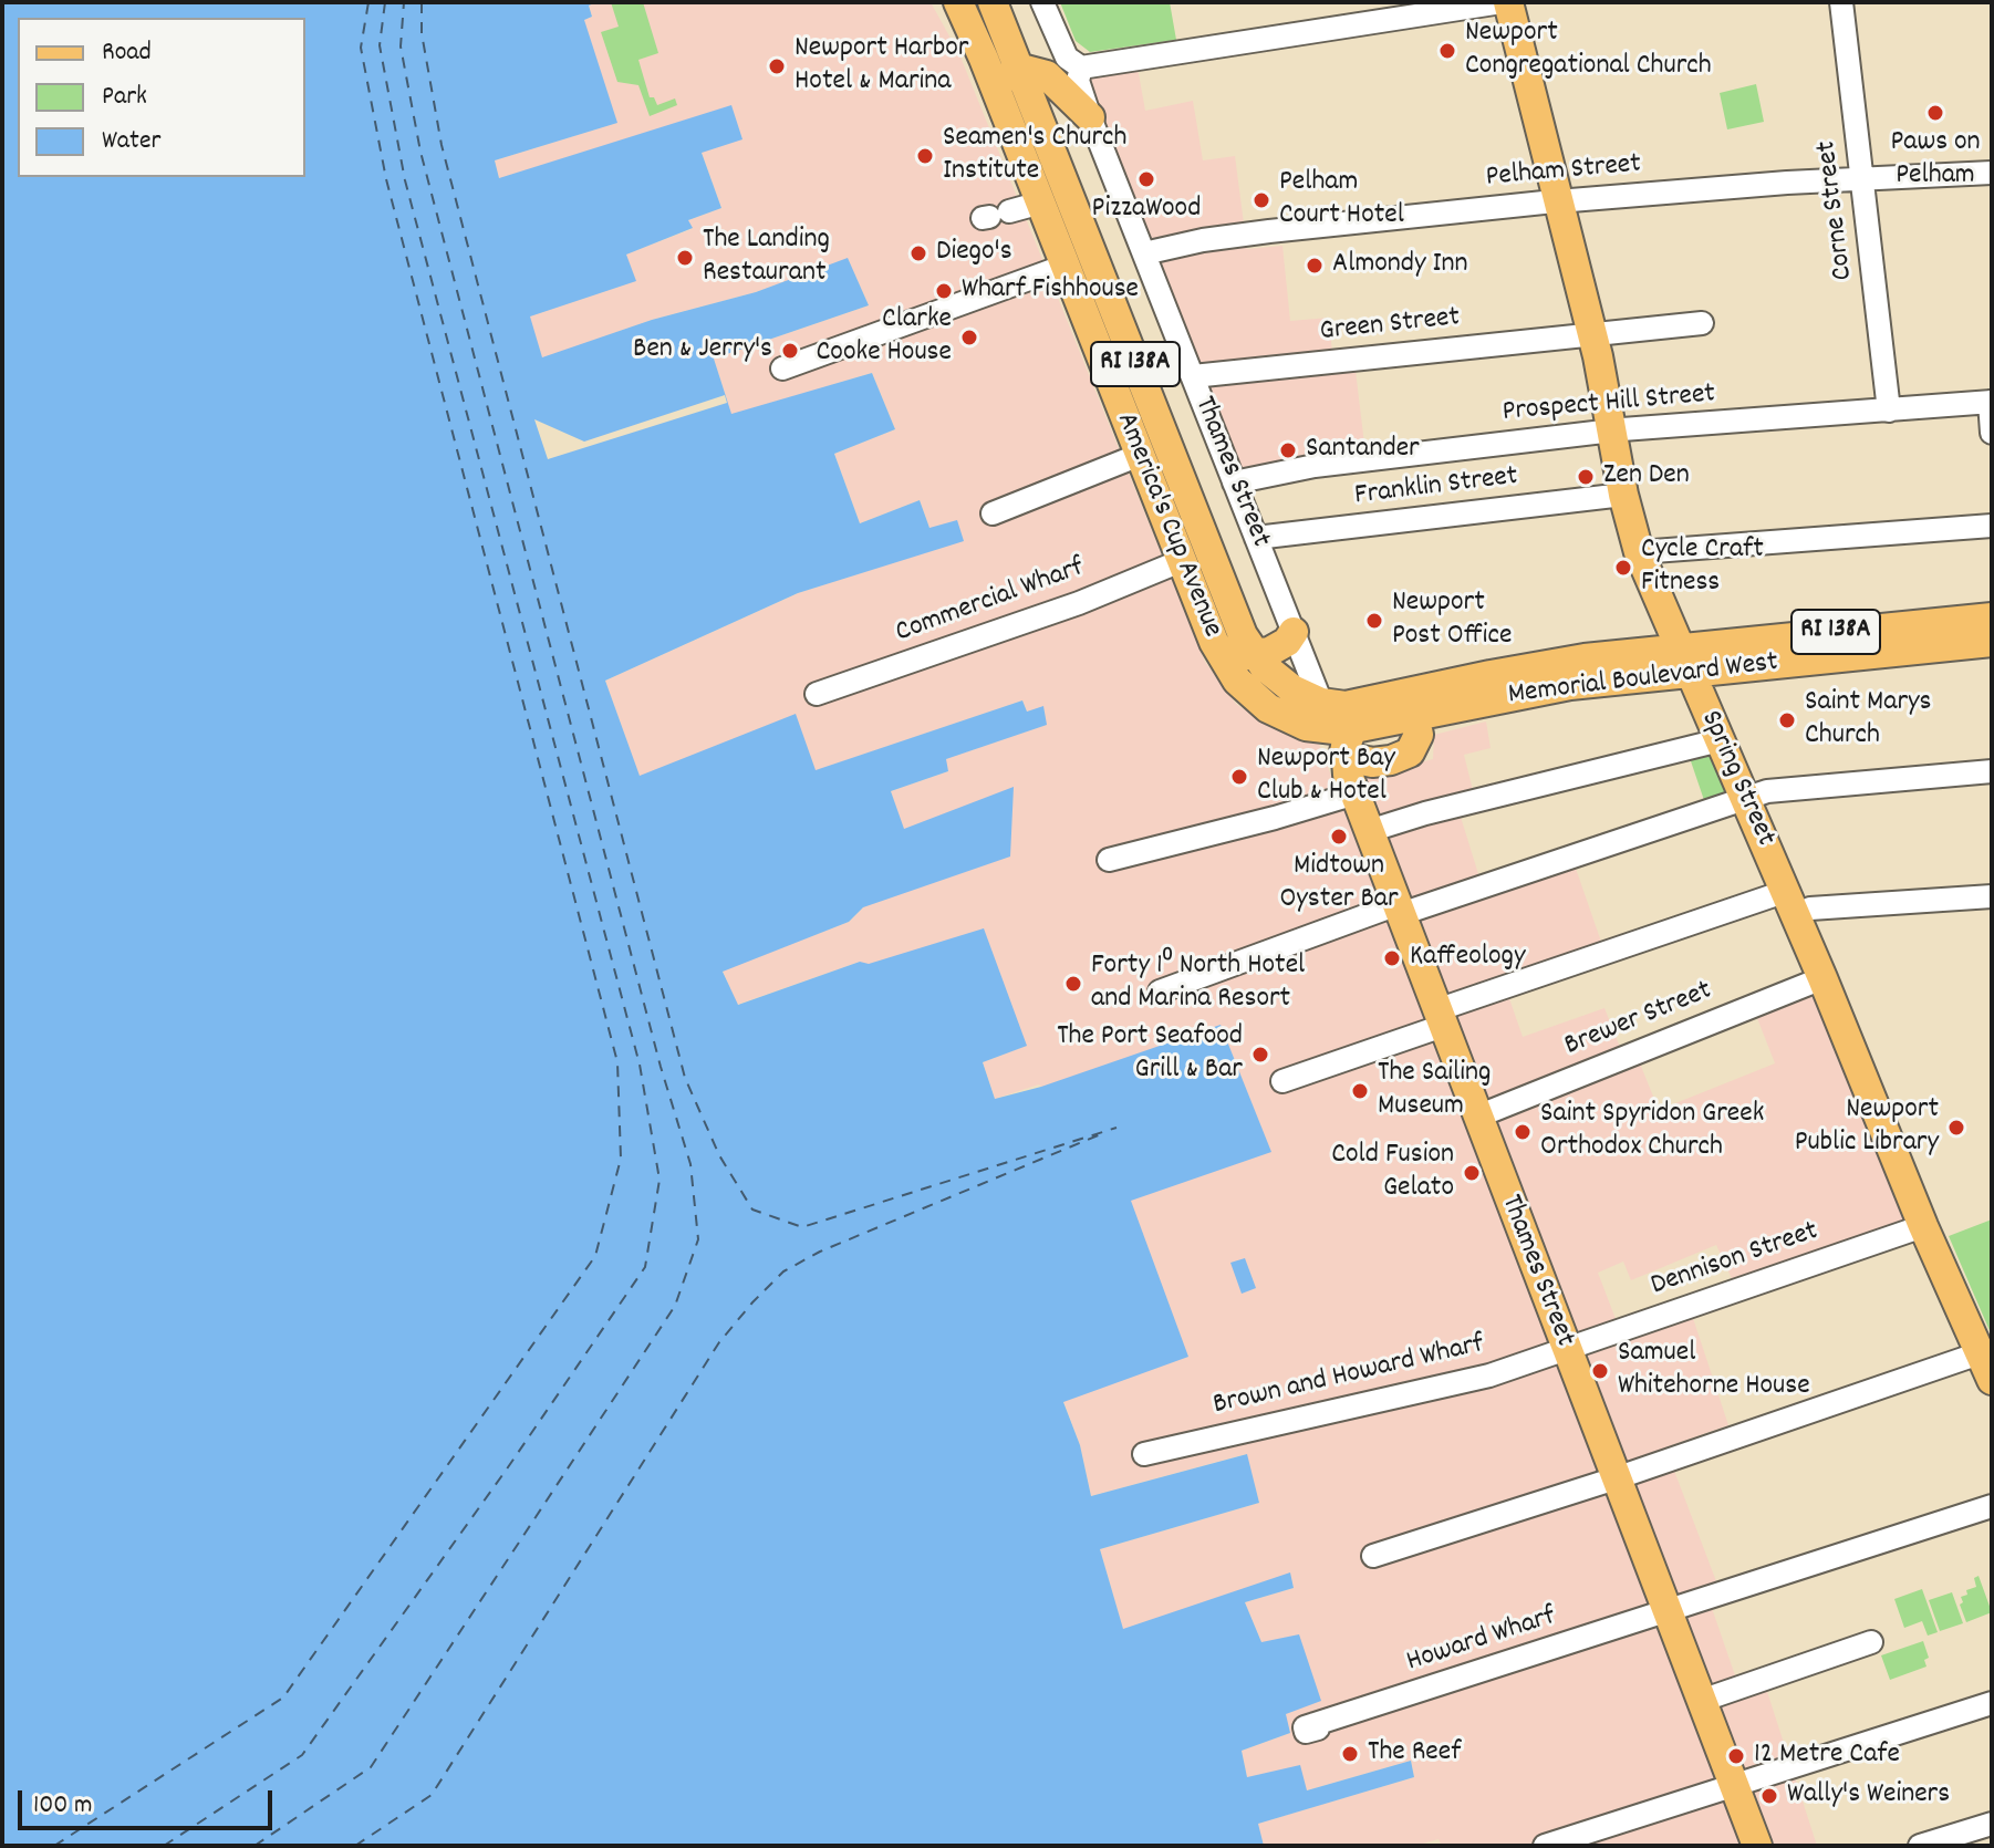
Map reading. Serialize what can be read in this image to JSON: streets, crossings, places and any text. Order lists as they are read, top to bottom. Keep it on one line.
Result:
{"streets":{"main road":["RI 138A","Thames Street","America's Cup Avenue","Memorial Boulevard West","Spring Street"],"street":["Pelham Street","Corne Street","Green Street","Prospect Hill Street","Franklin Street","Commercial Wharf","Brewer Street","Dennison Street","Brown and Howard Wharf","Howard Wharf"]},"crossings":[["Pelham Street","Corne Street"],["Pelham Street","Thames Street"],["Pelham Street","Spring Street"],["Corne Street","Prospect Hill Street"],["Green Street","Thames Street"],["Green Street","Spring Street"],["Prospect Hill Street","Thames Street"],["Prospect Hill Street","Spring Street"],["Thames Street","Franklin Street"],["Thames Street","America's Cup Avenue"],["Thames Street","Memorial Boulevard West"],["Thames Street","Brewer Street"],["Thames Street","Dennison Street"],["Thames Street","Brown and Howard Wharf"],["Thames Street","Howard Wharf"],["Franklin Street","Spring Street"],["America's Cup Avenue","Commercial Wharf"],["America's Cup Avenue","Memorial Boulevard West"],["Memorial Boulevard West","Spring Street"],["Spring Street","Brewer Street"],["Spring Street","Dennison Street"],["Dennison Street","Brown and Howard Wharf"]],"places":["Newport Congregational Church","Newport Harbor Hotel & Marina","Paws on Pelham","Seamen's Church Institute","PizzaWood","Pelham Court Hotel","Diego's","The Landing Restaurant","Almondy Inn","Wharf Fishhouse","Clarke Cooke House","Ben & Jerry's","Santander","Zen Den","Cycle Craft Fitness","Newport Post Office","Saint Marys Church","Newport Bay Club & Hotel","Midtown Oyster Bar","Kaffeology","Forty 1⁰ North Hotel and Marina Resort","The Port Seafood Grill & Bar","The Sailing Museum","Newport Public Library","Saint Spyridon Greek Orthodox Church","Cold Fusion Gelato","Samuel Whitehorne House","The Reef","12 Metre Cafe","Wally's Weiners"],"legend":["Road","Park","Water"],"scale_bar":"100 m"}
